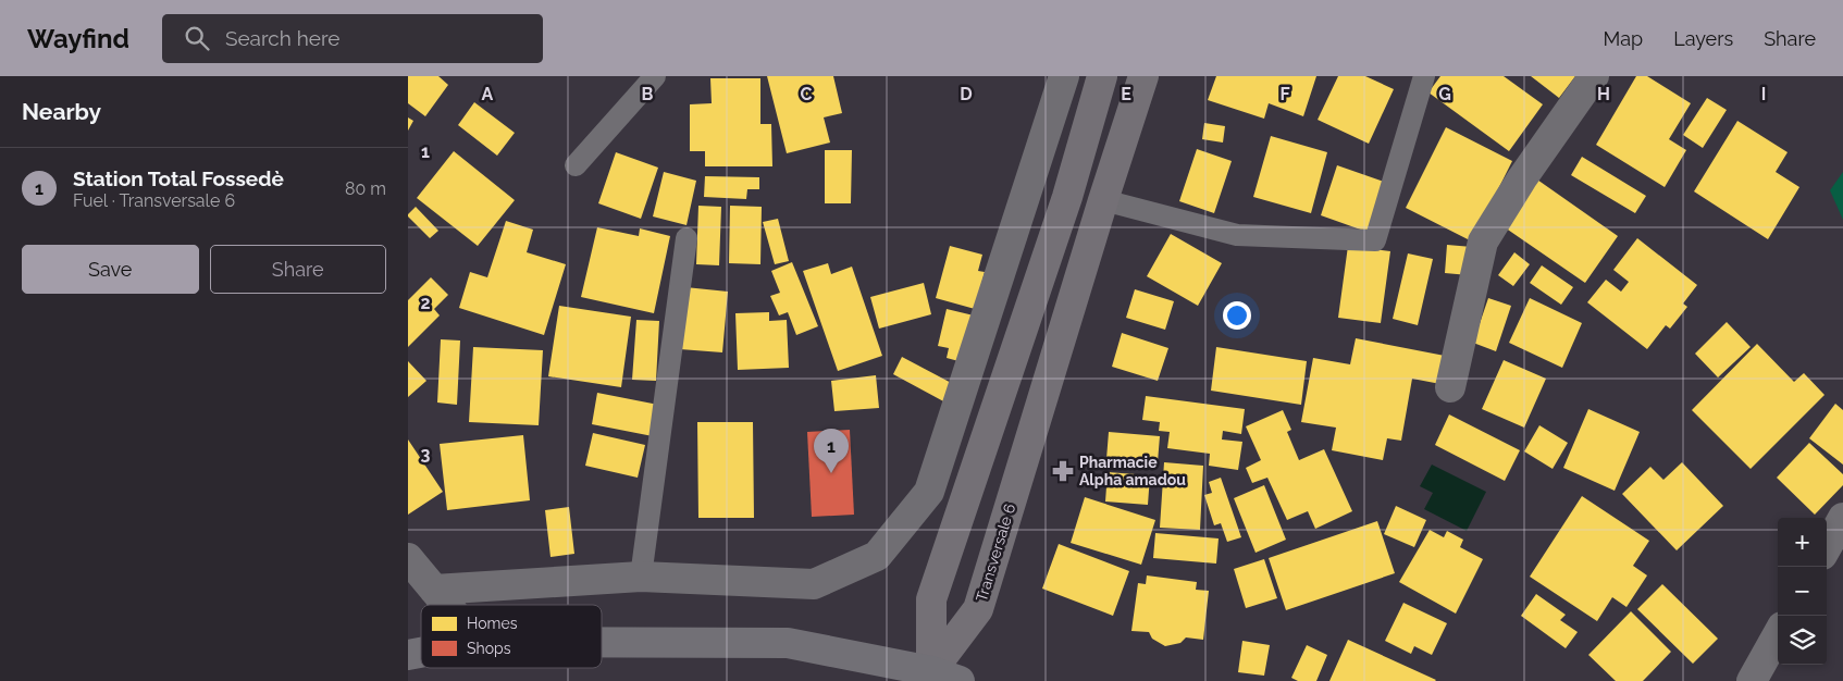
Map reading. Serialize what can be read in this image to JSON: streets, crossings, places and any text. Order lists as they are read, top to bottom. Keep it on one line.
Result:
{"streets":{"main road":["Transversale 6"]},"places":{"pharmacy":["Pharmacie Alpha amadou"]},"legend":["Homes","Shops"],"page":{"header":"Wayfind","search":"Search here","nav":["Map","Layers","Share"],"heading":"Nearby","list":[{"mark":"1","name":"Station Total Fossedè","note":"Fuel · Transversale 6","value":"80 m"}],"buttons":["Save","Share"],"pins":"1","map_buttons":["+","−"]},"grid":{"columns":["A","B","C","D","E","F","G","H","I"],"rows":["1","2","3"]}}
